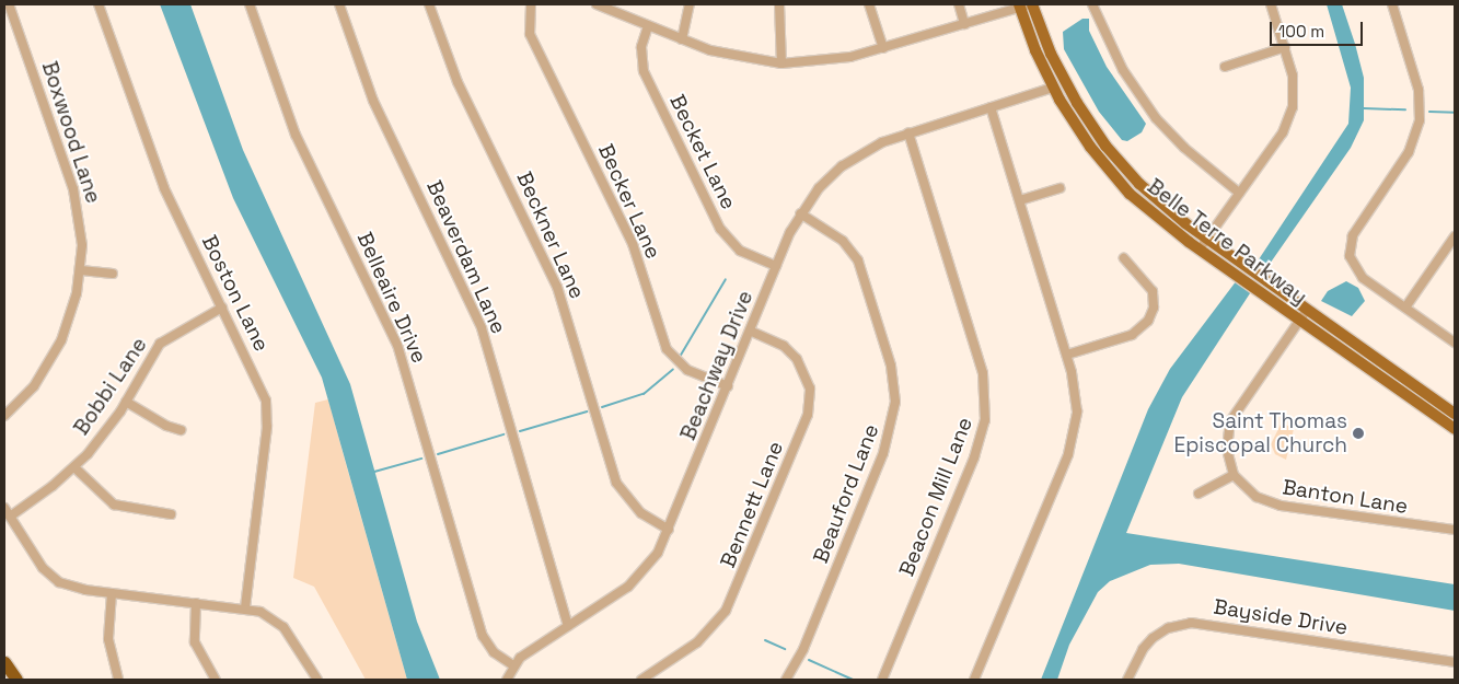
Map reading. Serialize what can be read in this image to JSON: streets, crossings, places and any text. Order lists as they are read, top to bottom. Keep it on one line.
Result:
{"streets":{"main road":["Belle Terre Parkway"],"street":["Boxwood Lane","Becket Lane","Becker Lane","Beckner Lane","Beaverdam Lane","Boston Lane","Belleaire Drive","Beachway Drive","Bobbi Lane","Beauford Lane","Beacon Mill Lane","Banton Lane","Bennett Lane","Bayside Drive"]},"crossings":[["Becket Lane","Beachway Drive"],["Becker Lane","Beachway Drive"],["Beckner Lane","Beachway Drive"],["Belle Terre Parkway","Beachway Drive"],["Beaverdam Lane","Beachway Drive"],["Boston Lane","Bobbi Lane"],["Belleaire Drive","Beachway Drive"],["Beachway Drive","Beauford Lane"],["Beachway Drive","Beacon Mill Lane"],["Beachway Drive","Bennett Lane"]],"places":["Saint Thomas Episcopal Church"],"scale_bar":"100 m"}
